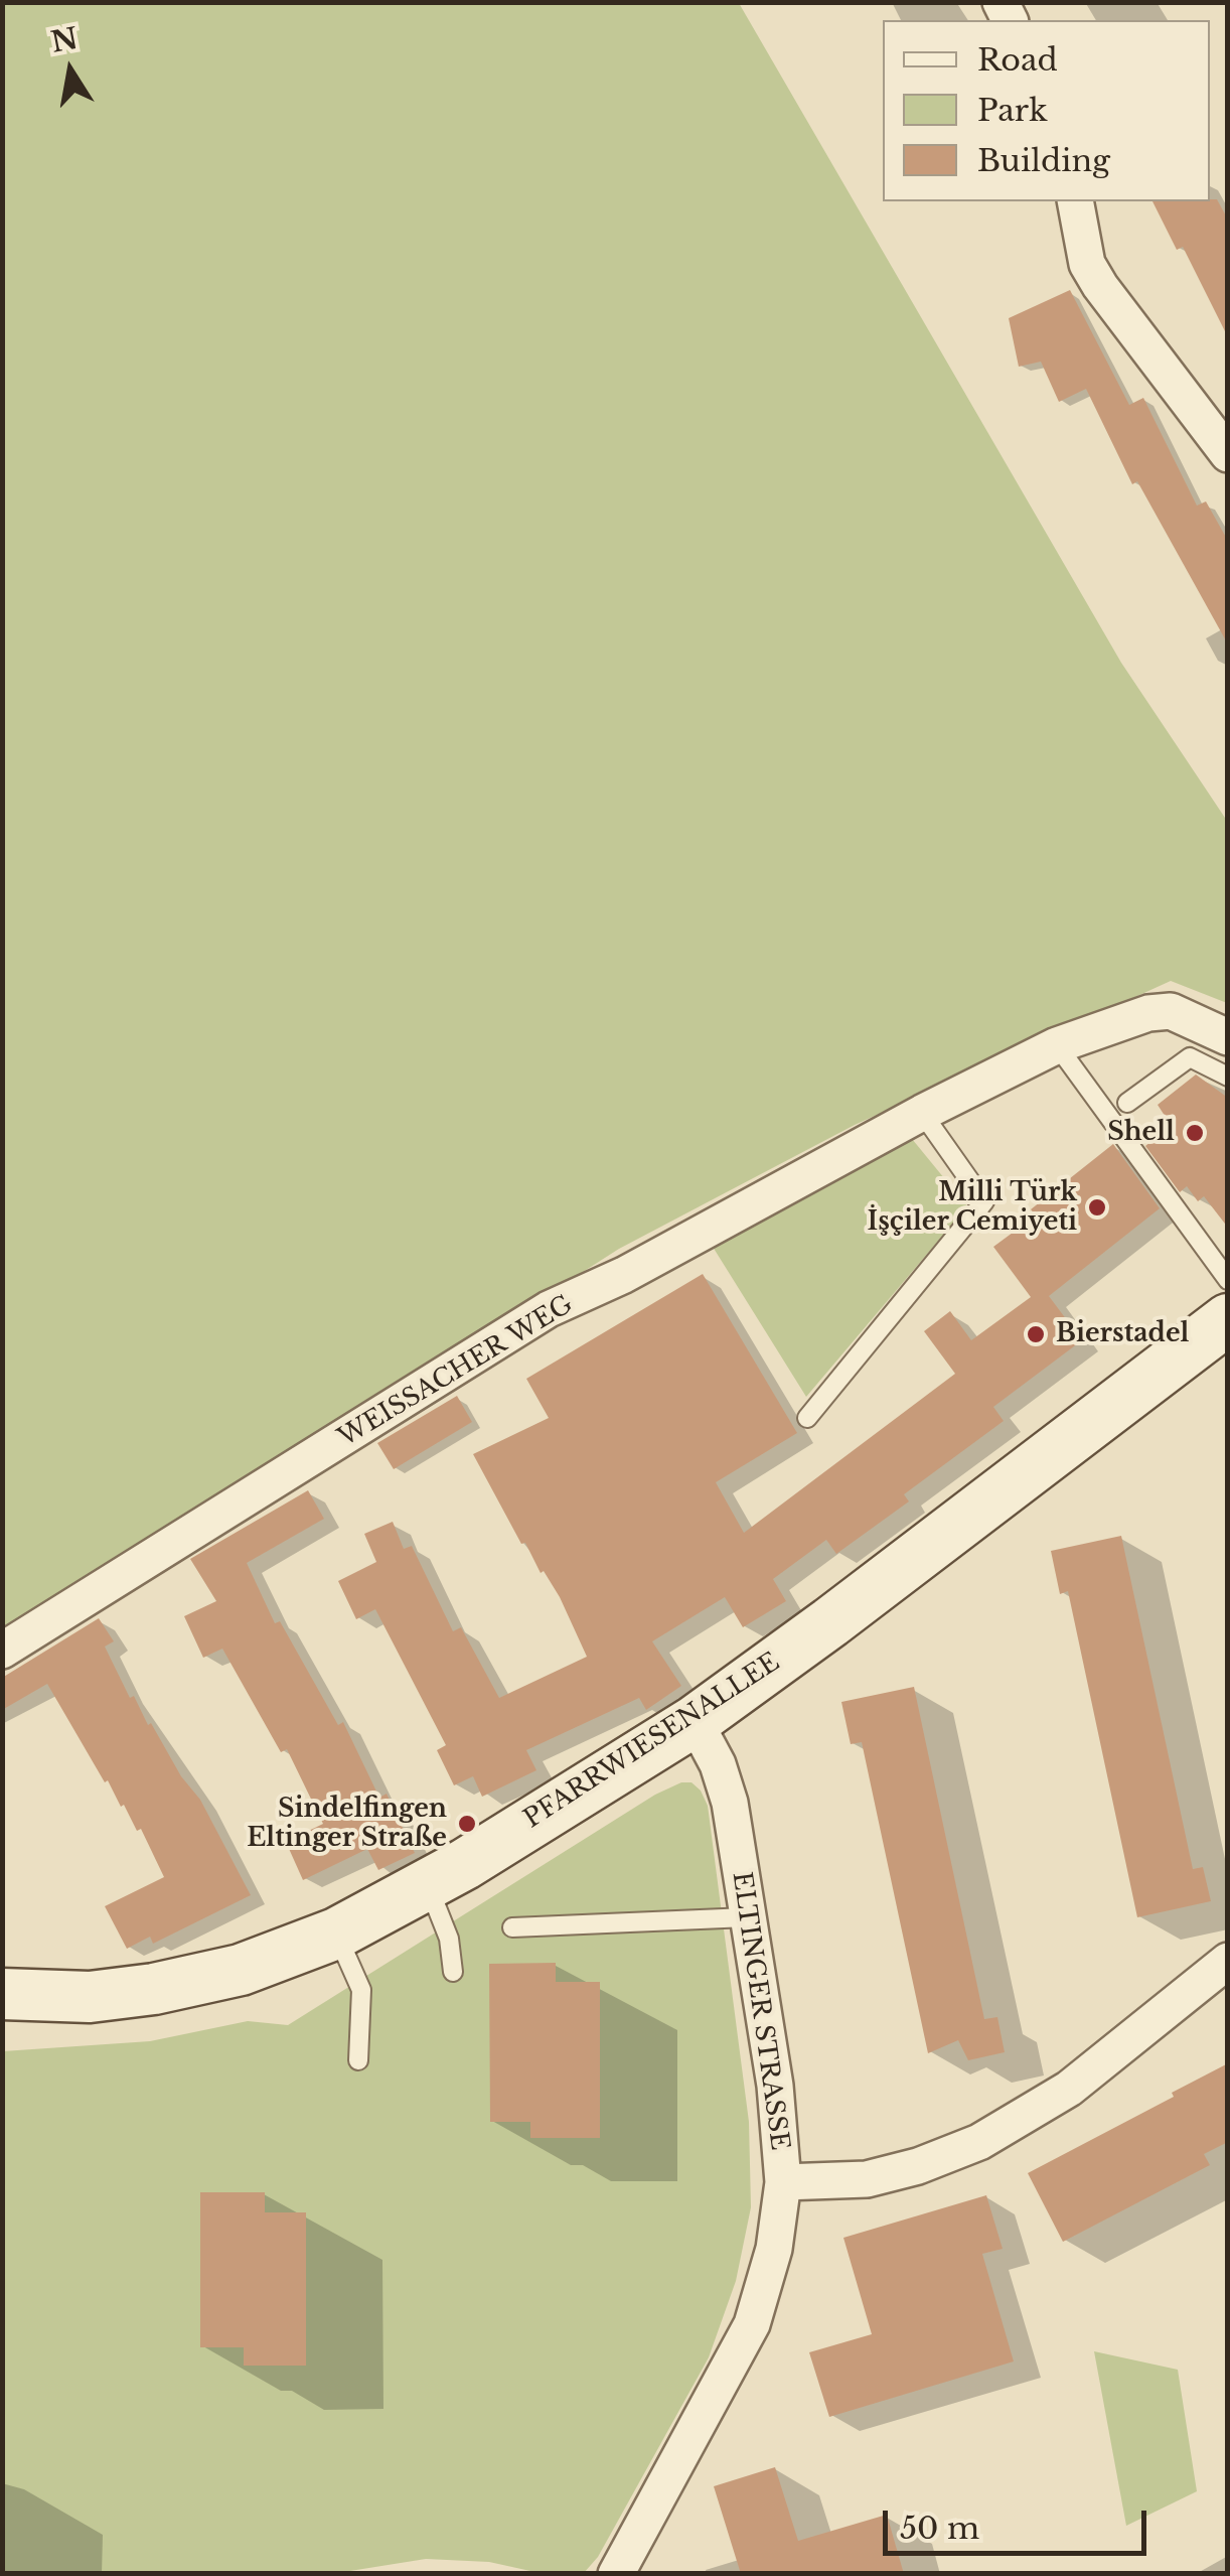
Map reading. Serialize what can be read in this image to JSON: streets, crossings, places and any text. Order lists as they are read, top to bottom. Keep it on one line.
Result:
{"streets":{"main road":["PFARRWIESENALLEE"],"street":["WEISSACHER WEG","ELTINGER STRASSE"]},"crossings":[["PFARRWIESENALLEE","ELTINGER STRASSE"]],"places":["Shell","Milli Türk İşçiler Cemiyeti","Bierstadel","Sindelfingen Eltinger Straße"],"legend":["Road","Park","Building"],"scale_bar":"50 m","north":"top"}
